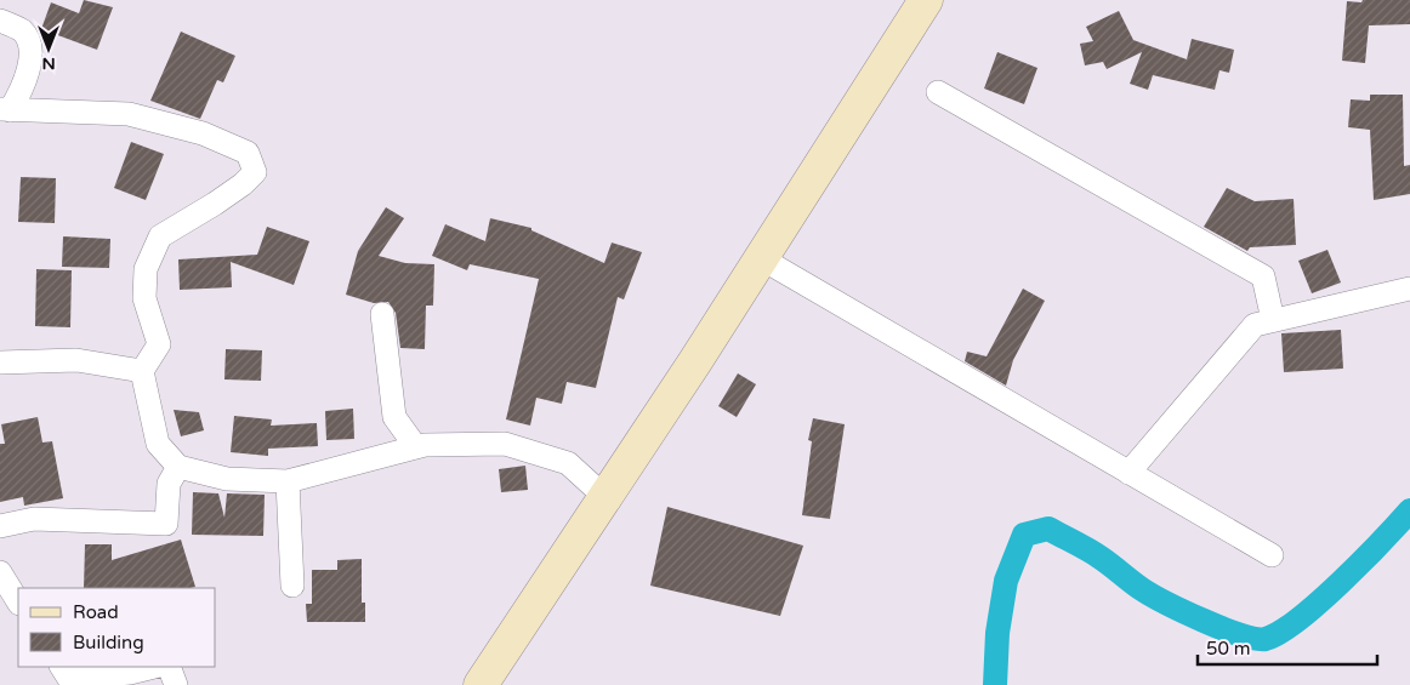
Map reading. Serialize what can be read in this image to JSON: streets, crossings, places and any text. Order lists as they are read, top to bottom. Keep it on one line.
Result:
{"legend":["Road","Building"],"scale_bar":"50 m","north":"bottom"}
